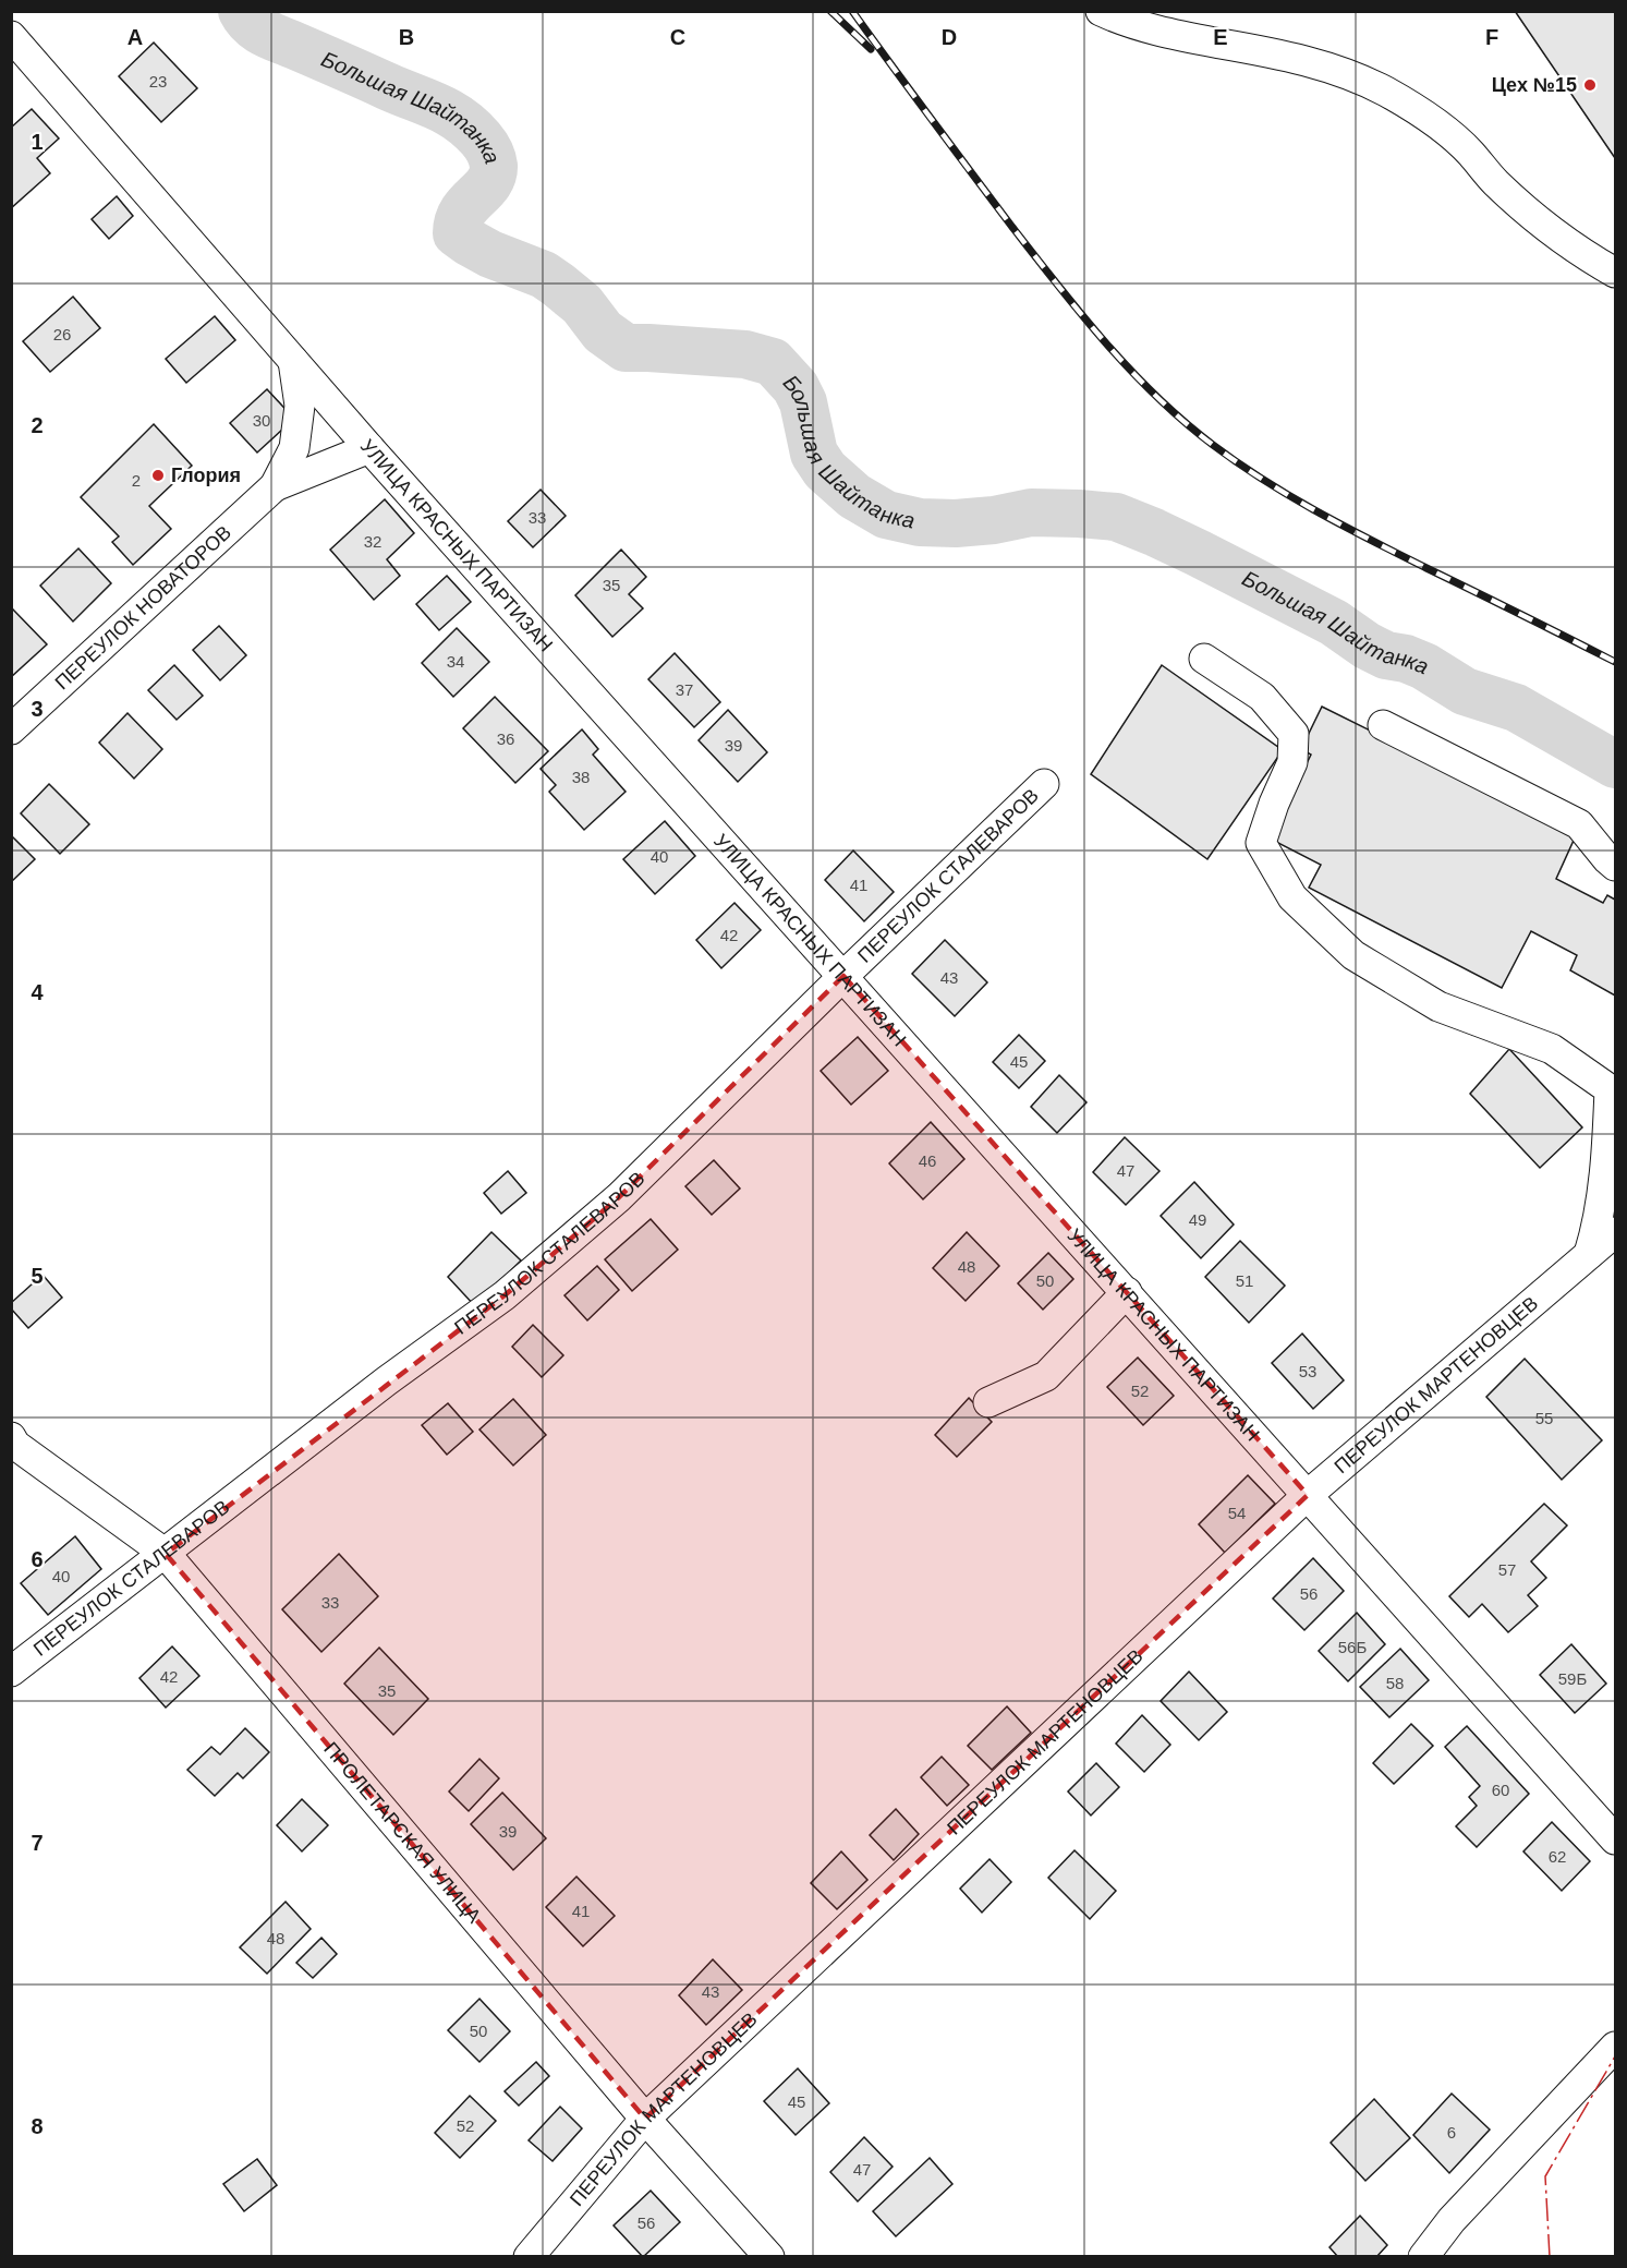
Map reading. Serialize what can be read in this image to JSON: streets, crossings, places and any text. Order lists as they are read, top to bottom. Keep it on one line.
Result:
{"streets":{"street":["УЛИЦА КРАСНЫХ ПАРТИЗАН","ПЕРЕУЛОК НОВАТОРОВ","ПЕРЕУЛОК СТАЛЕВАРОВ","ПЕРЕУЛОК МАРТЕНОВЦЕВ","ПРОЛЕТАРСКАЯ УЛИЦА"]},"crossings":[["УЛИЦА КРАСНЫХ ПАРТИЗАН","ПЕРЕУЛОК СТАЛЕВАРОВ"],["УЛИЦА КРАСНЫХ ПАРТИЗАН","ПЕРЕУЛОК МАРТЕНОВЦЕВ"],["ПЕРЕУЛОК СТАЛЕВАРОВ","ПРОЛЕТАРСКАЯ УЛИЦА"],["ПЕРЕУЛОК МАРТЕНОВЦЕВ","ПРОЛЕТАРСКАЯ УЛИЦА"]],"water":["Большая Шайтанка"],"places":["Цех №15","Глория"],"house_numbers":["23","26","30","2","33","32","35","34","37","36","39","38","40","41","42","43","45","46","47","49","48","50","51","53","52","55","54","57","40","56","33","56Б","42","59Б","58","35","60","39","62","41","48","43","50","45","52","6","47","56"],"grid":{"columns":["A","B","C","D","E","F"],"rows":["1","2","3","4","5","6","7","8"]}}
